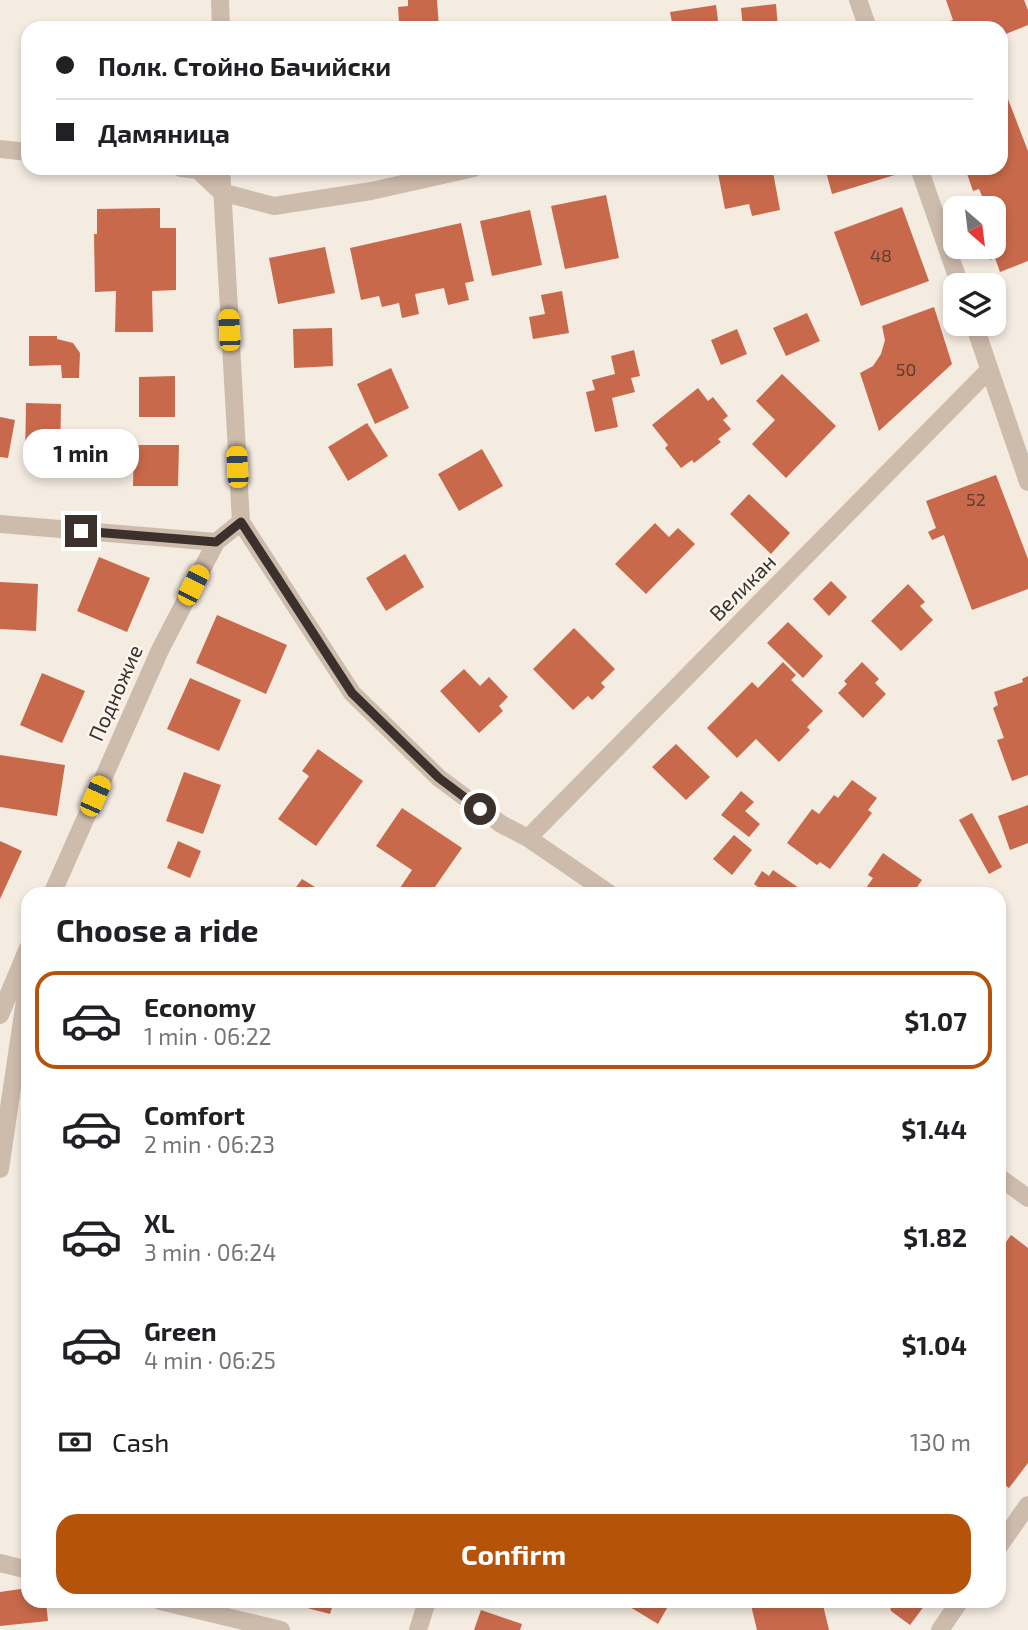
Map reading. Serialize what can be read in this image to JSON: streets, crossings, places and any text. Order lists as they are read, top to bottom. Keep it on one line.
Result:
{"streets":{"street":["Великан","Подножие"]},"house_numbers":["48","50","52"],"north":"bottom right","page":{"banner":["Полк. Стойно Бачийски","Дамяница"],"bubble":"1 min","heading":"Choose a ride","list":[{"name":"Economy","note":"1 min · 06:22","value":"$1.07"},{"name":"Comfort","note":"2 min · 06:23","value":"$1.44"},{"name":"XL","note":"3 min · 06:24","value":"$1.82"},{"name":"Green","note":"4 min · 06:25","value":"$1.04"}],"pay":["Cash","130 m"],"buttons":"Confirm"}}
